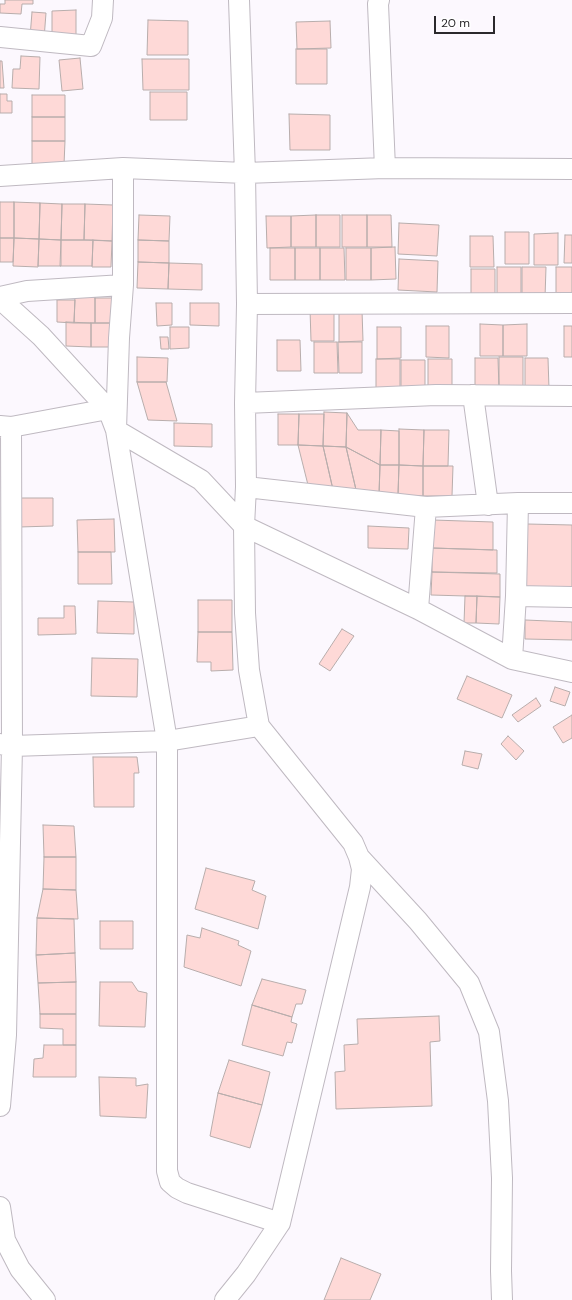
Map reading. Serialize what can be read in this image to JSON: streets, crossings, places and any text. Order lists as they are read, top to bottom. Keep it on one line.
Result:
{"scale_bar":"20 m"}
